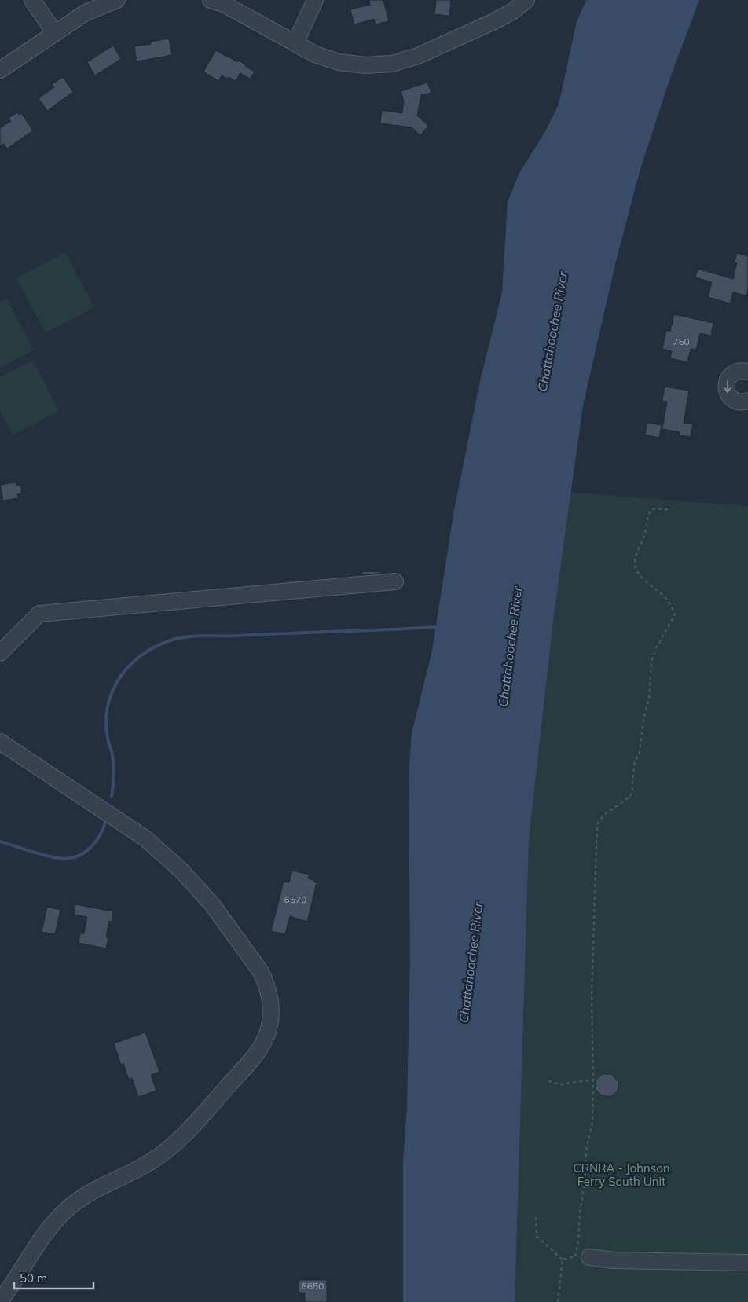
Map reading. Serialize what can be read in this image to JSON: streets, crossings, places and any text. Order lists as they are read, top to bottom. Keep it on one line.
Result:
{"water":["Chattahoochee River"],"parks":["CRNRA - Johnson Ferry South Unit"],"house_numbers":["750","6570","6650"],"scale_bar":"50 m"}
